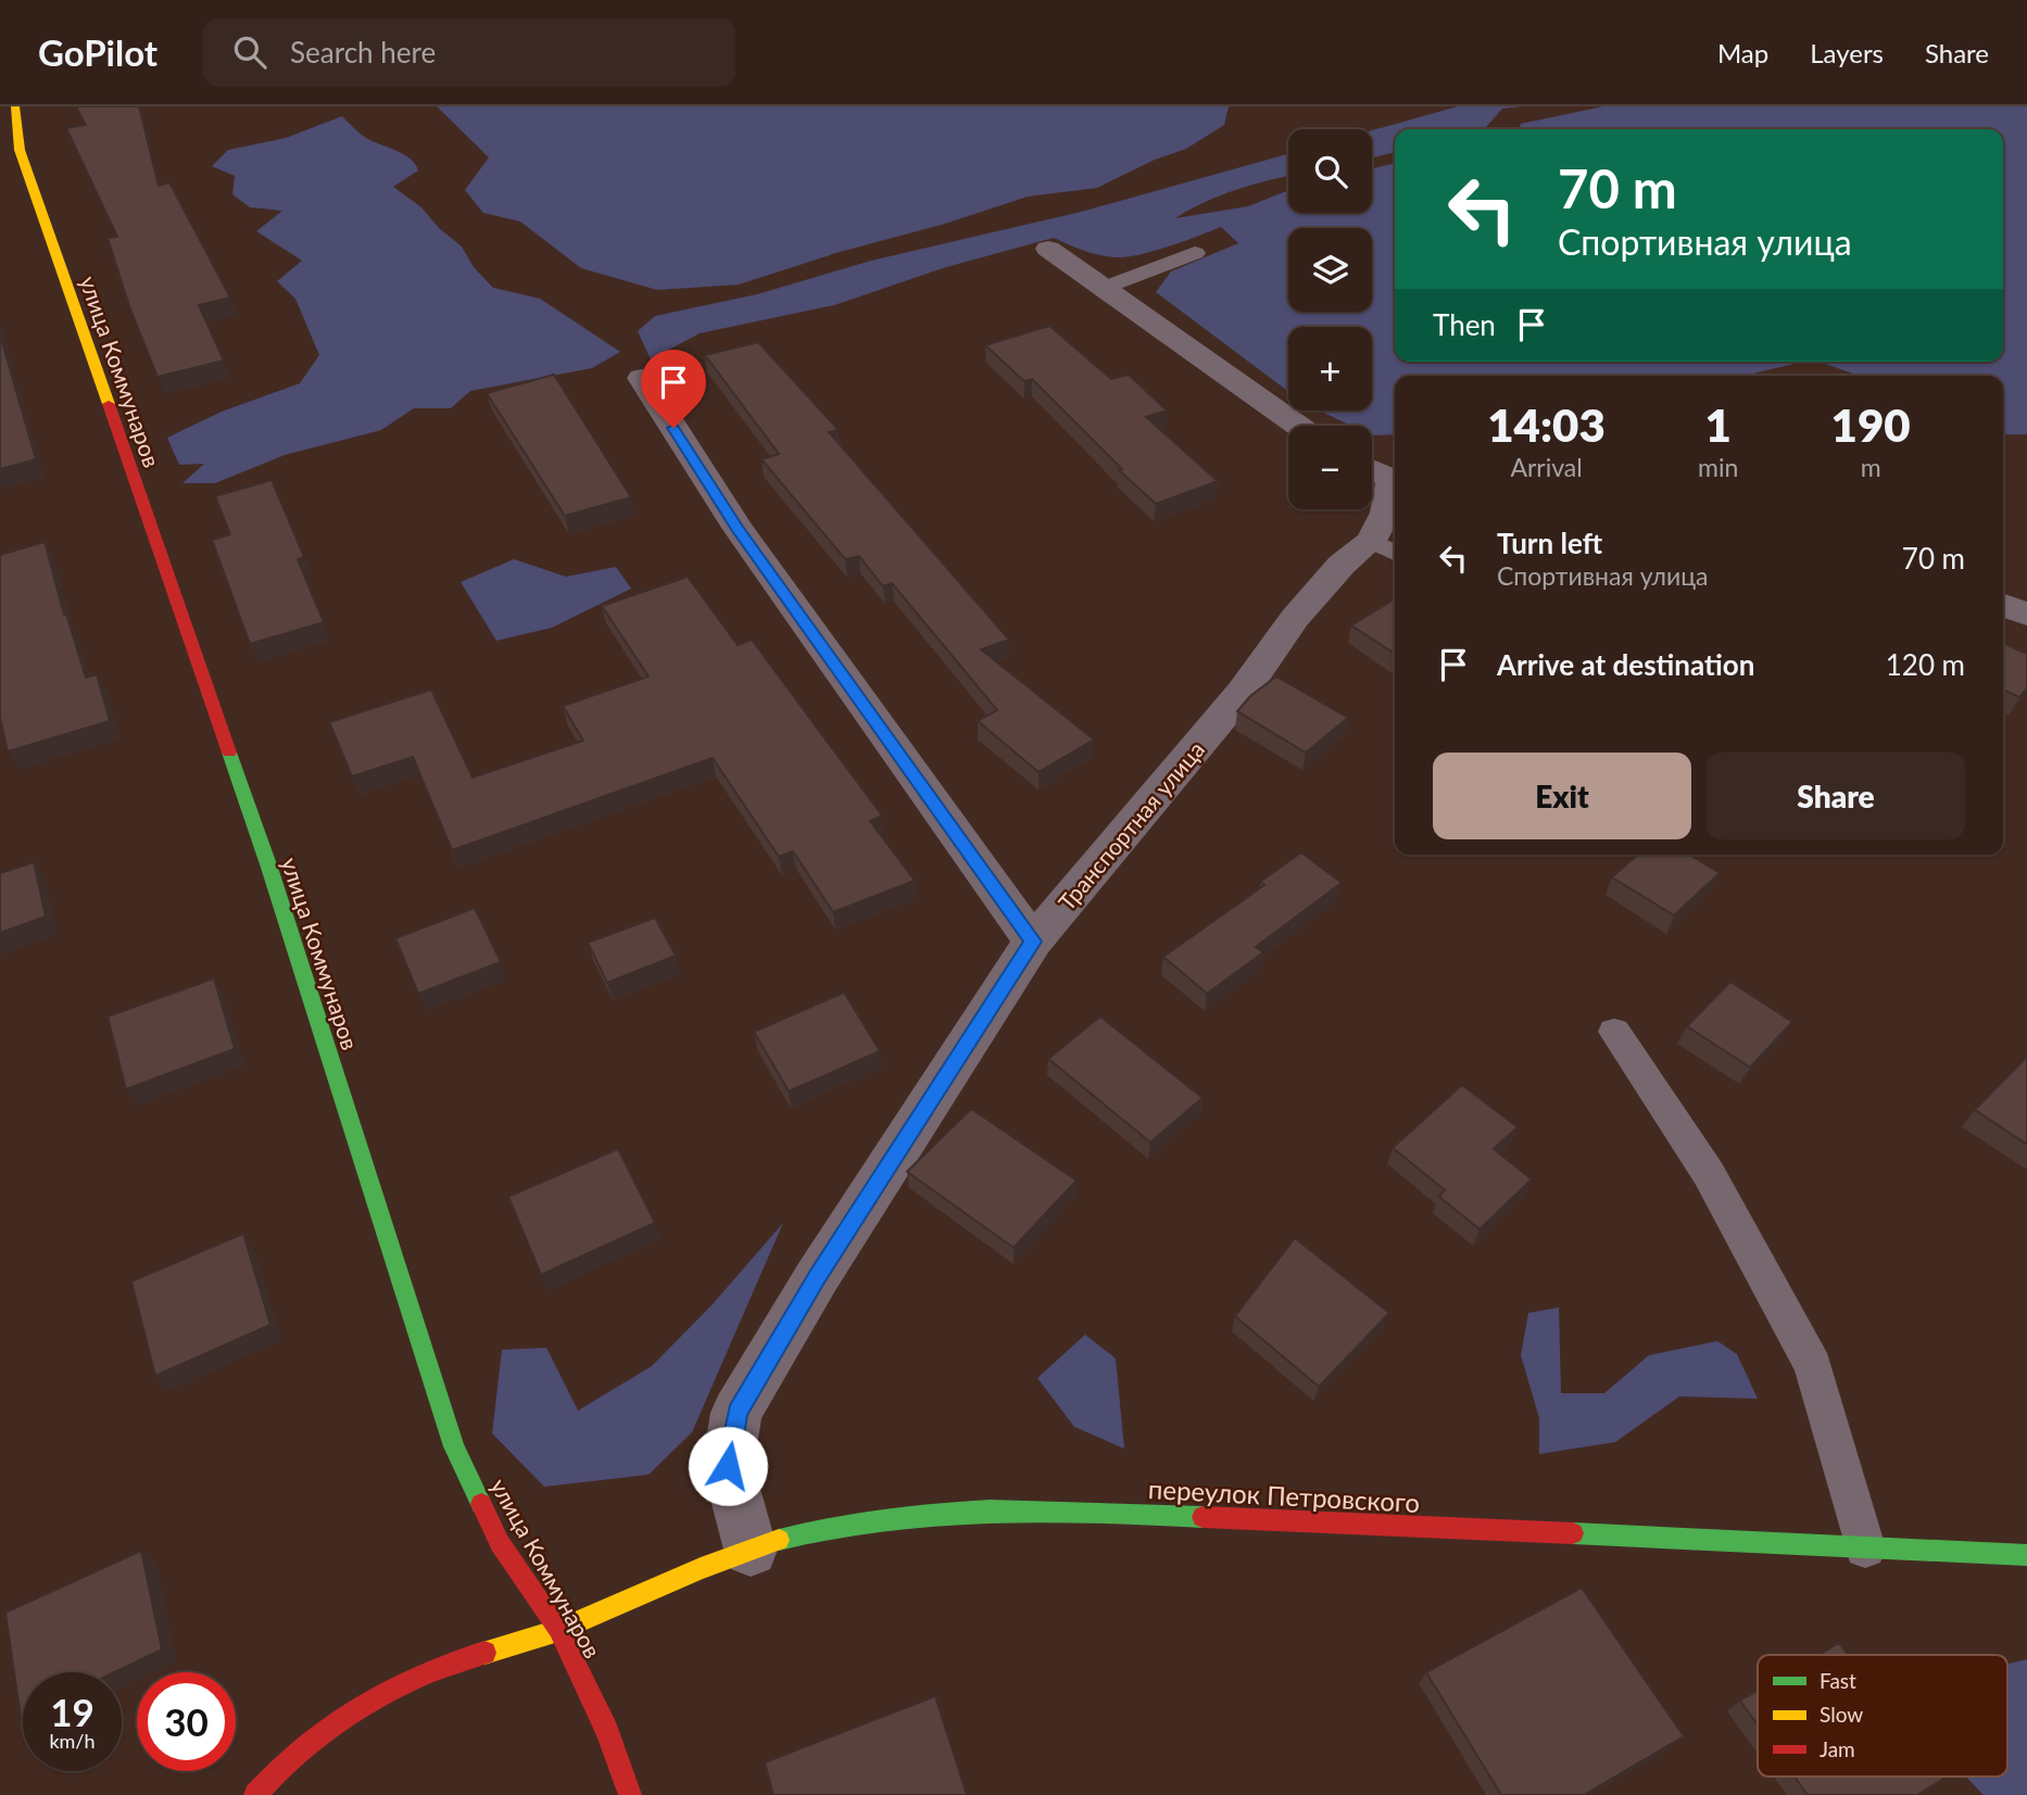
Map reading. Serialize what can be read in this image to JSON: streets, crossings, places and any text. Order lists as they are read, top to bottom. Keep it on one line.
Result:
{"streets":{"street":["улица Коммунаров","Транспортная улица","переулок Петровского"]},"crossings":[["улица Коммунаров","переулок Петровского"],["Транспортная улица","переулок Петровского"]],"legend":["Fast","Slow","Jam"],"page":{"header":"GoPilot","search":"Search here","nav":["Map","Layers","Share"],"map_buttons":["+","−"],"turn":["70 m","Спортивная улица"],"then":"Then","eta":["14:03","Arrival","1","min","190","m"],"list":[{"name":"Turn left","note":"Спортивная улица","value":"70 m"},{"name":"Arrive at destination","value":"120 m"}],"buttons":["Exit","Share"],"speed":"19 km/h","limit":"30"}}
